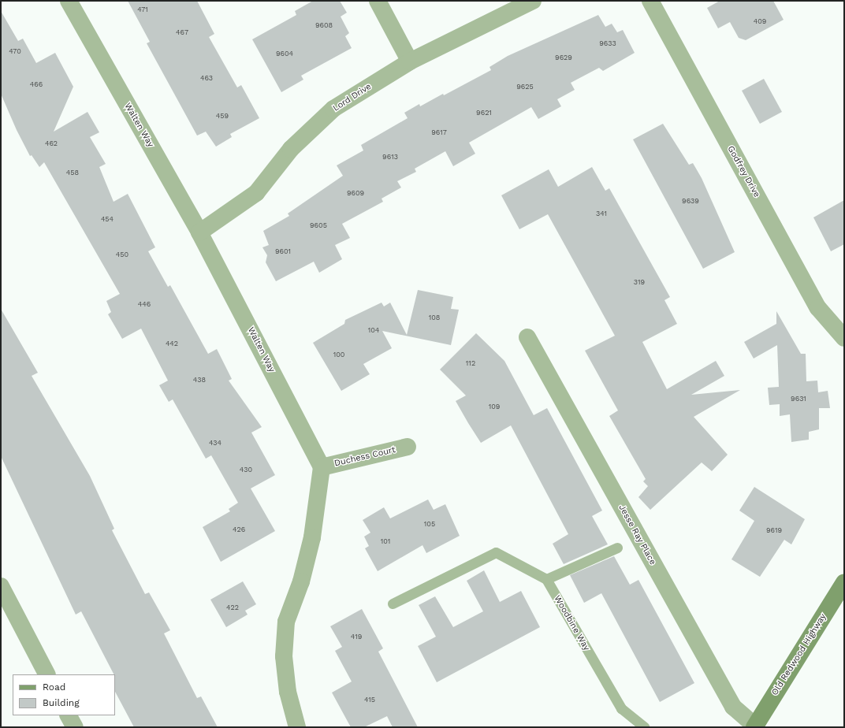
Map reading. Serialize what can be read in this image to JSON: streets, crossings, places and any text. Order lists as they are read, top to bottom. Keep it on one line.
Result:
{"streets":{"main road":["Old Redwood Highway"],"street":["Lord Drive","Walten Way","Godfrey Drive","Duchess Court","Jesse Ray Place"],"lane":["Woodbine Way"]},"crossings":[["Lord Drive","Walten Way"],["Walten Way","Duchess Court"],["Jesse Ray Place","Old Redwood Highway"]],"house_numbers":["471","409","9608","467","9633","470","9604","9629","463","466","9625","9621","459","9617","462","9613","458","9609","9639","341","454","9605","9601","450","319","446","108","104","442","100","112","438","9631","109","434","430","105","426","9619","101","422","419","415"],"legend":["Road","Building"]}
